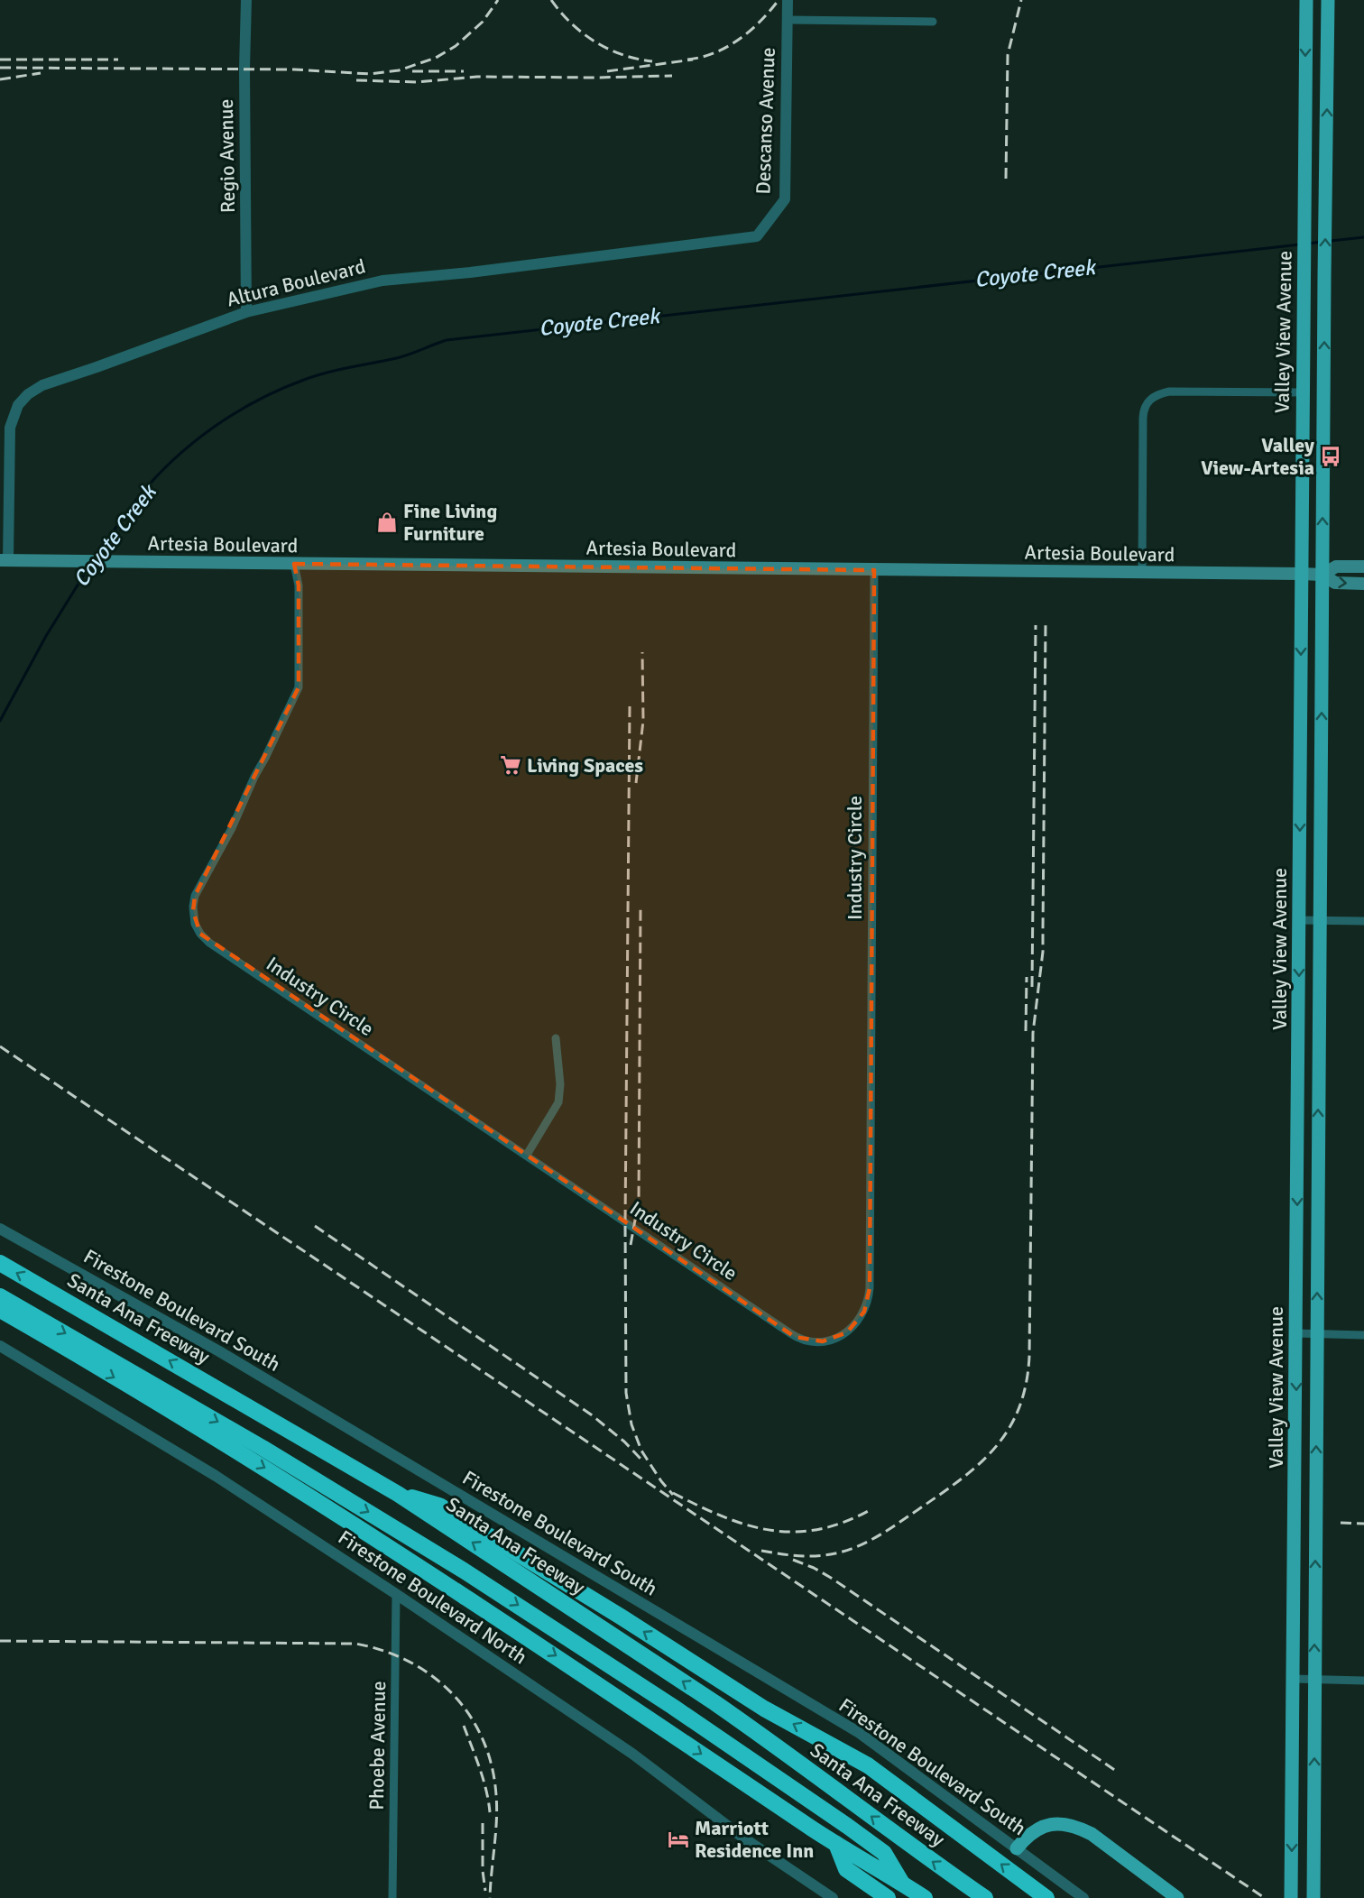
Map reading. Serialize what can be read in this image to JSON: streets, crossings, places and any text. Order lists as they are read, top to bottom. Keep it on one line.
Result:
{"streets":{"highway":["Santa Ana Freeway"],"main road":["Valley View Avenue","Artesia Boulevard"],"street":["Descanso Avenue","Regio Avenue","Altura Boulevard","Industry Circle","Firestone Boulevard South","Firestone Boulevard North","Phoebe Avenue"]},"crossings":[["Descanso Avenue","Altura Boulevard"],["Regio Avenue","Altura Boulevard"],["Altura Boulevard","Artesia Boulevard"],["Valley View Avenue","Artesia Boulevard"],["Artesia Boulevard","Industry Circle"],["Firestone Boulevard North","Phoebe Avenue"]],"water":["Coyote Creek"],"places":{"bus stop":["Valley View-Artesia"],"shop":["Fine Living Furniture"],"supermarket":["Living Spaces"],"hotel":["Marriott Residence Inn"]}}
